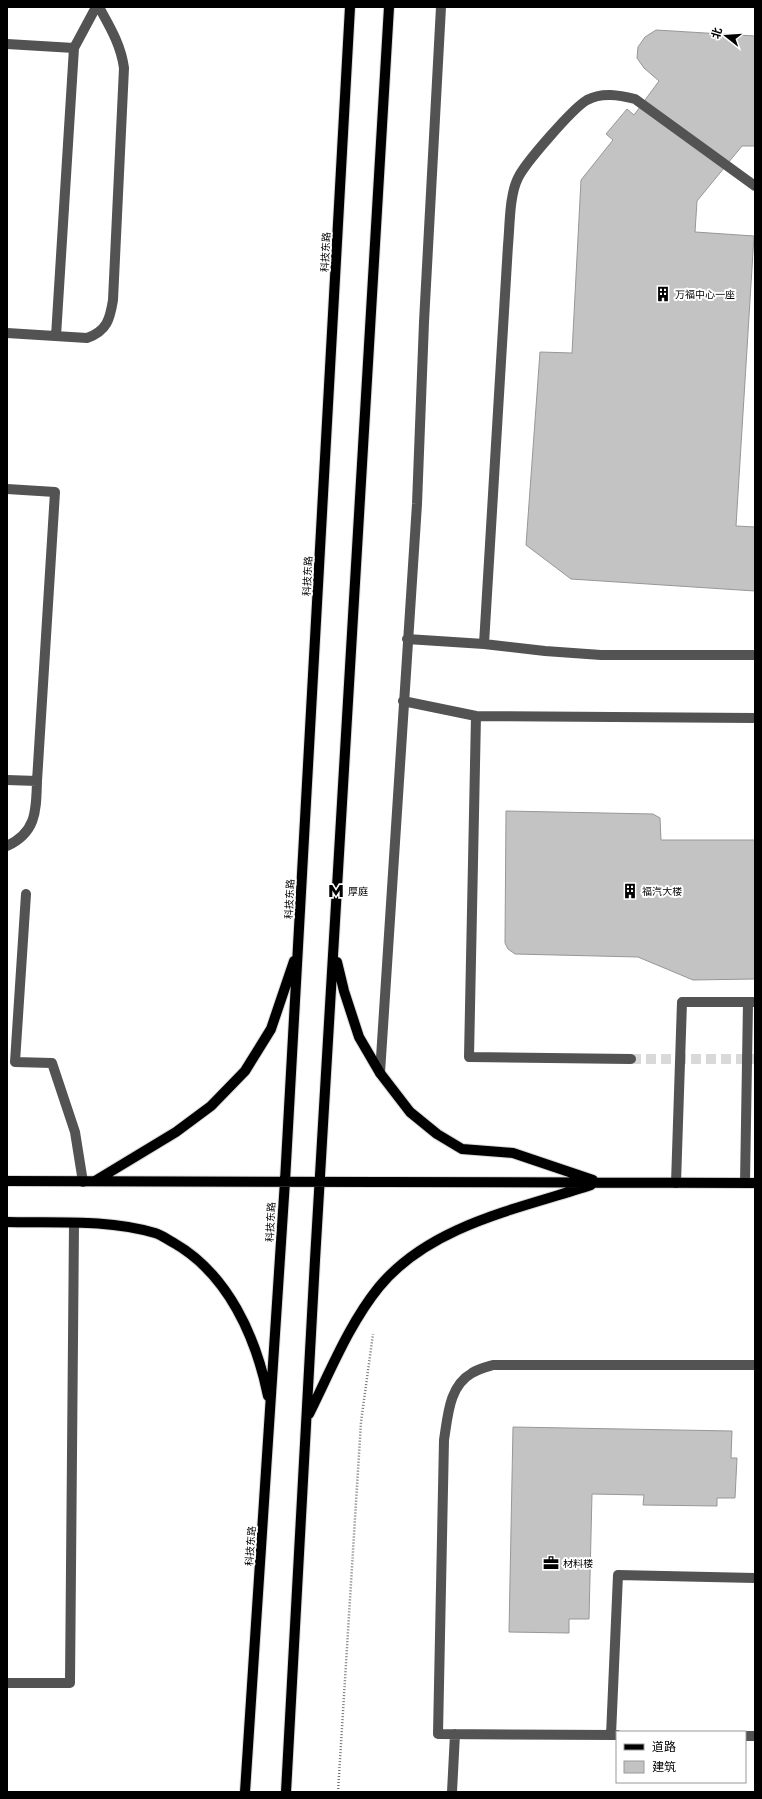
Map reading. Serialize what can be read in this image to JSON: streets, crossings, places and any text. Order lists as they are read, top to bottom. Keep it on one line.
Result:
{"streets":{"main road":["科技东路"]},"places":{"building":["万福中心一座","福汽大楼"],"metro station":["厚庭"],"office":["材料楼"]},"legend":["道路","建筑"],"north":"left"}
